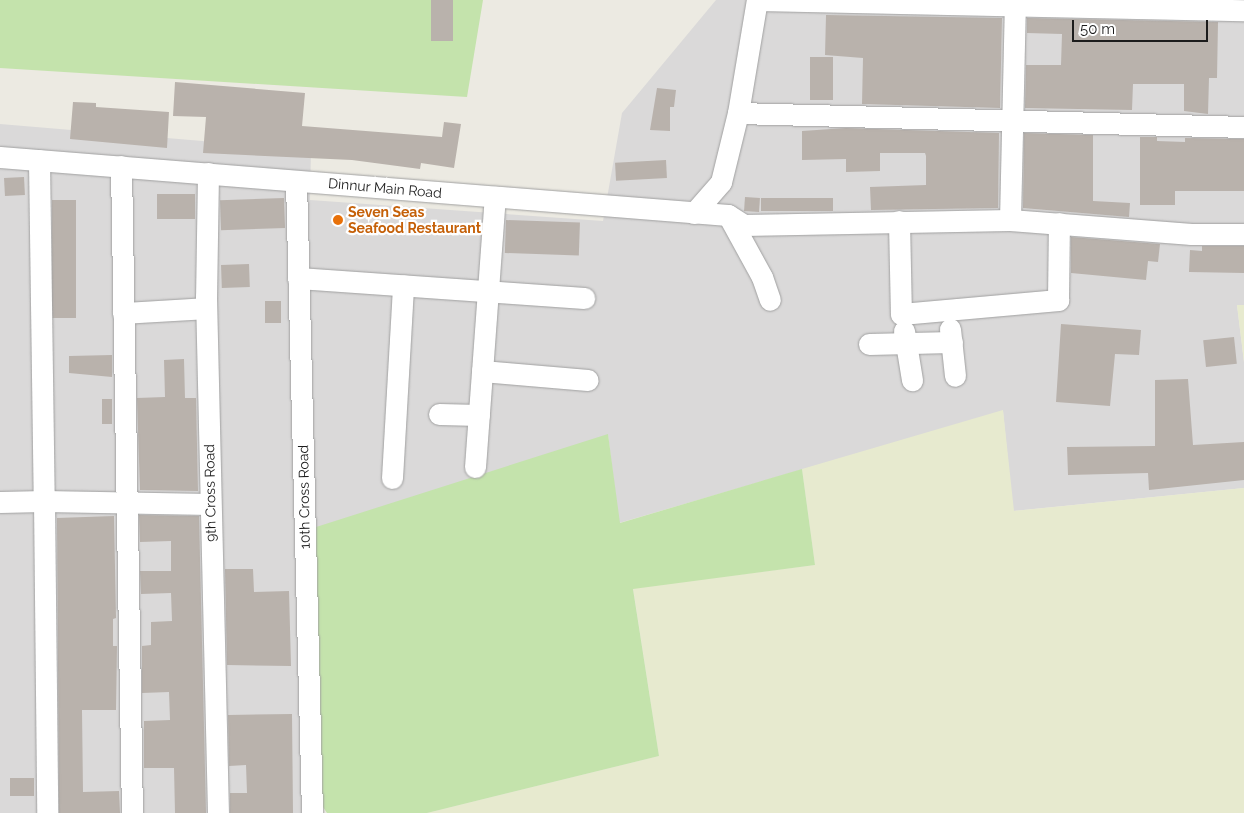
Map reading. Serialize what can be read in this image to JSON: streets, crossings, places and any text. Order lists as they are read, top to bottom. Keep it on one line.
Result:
{"streets":{"street":["Dinnur Main Road","9th Cross Road","10th Cross Road"]},"crossings":[["Dinnur Main Road","9th Cross Road"],["Dinnur Main Road","10th Cross Road"]],"places":["Seven Seas Seafood Restaurant"],"scale_bar":"50 m"}
